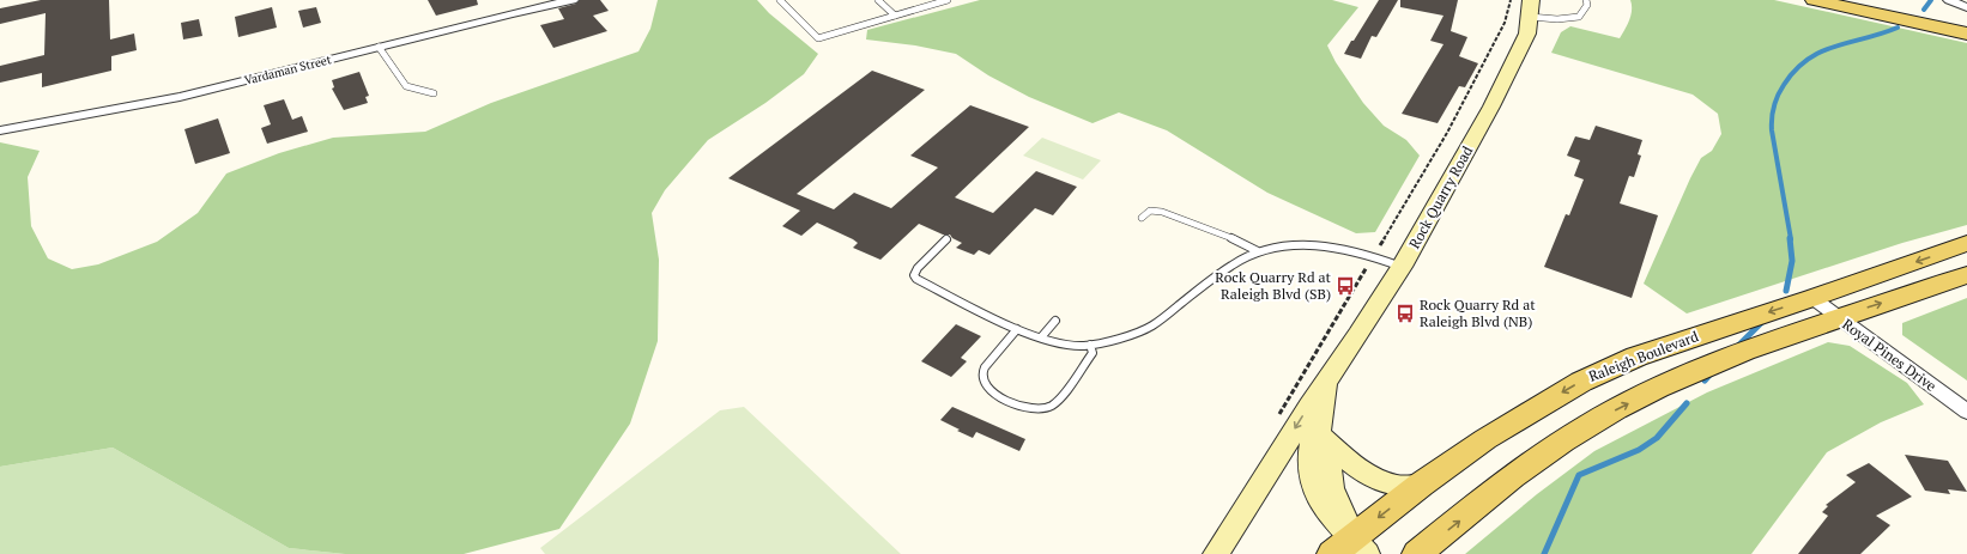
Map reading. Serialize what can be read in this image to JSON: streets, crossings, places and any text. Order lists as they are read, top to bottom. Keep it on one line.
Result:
{"streets":{"main road":["Rock Quarry Road","Raleigh Boulevard"],"street":["Vardaman Street","Royal Pines Drive"]},"crossings":[["Rock Quarry Road","Raleigh Boulevard"],["Royal Pines Drive","Raleigh Boulevard"]],"places":{"bus stop":["Rock Quarry Rd at Raleigh Blvd (SB)","Rock Quarry Rd at Raleigh Blvd (NB)"]}}
